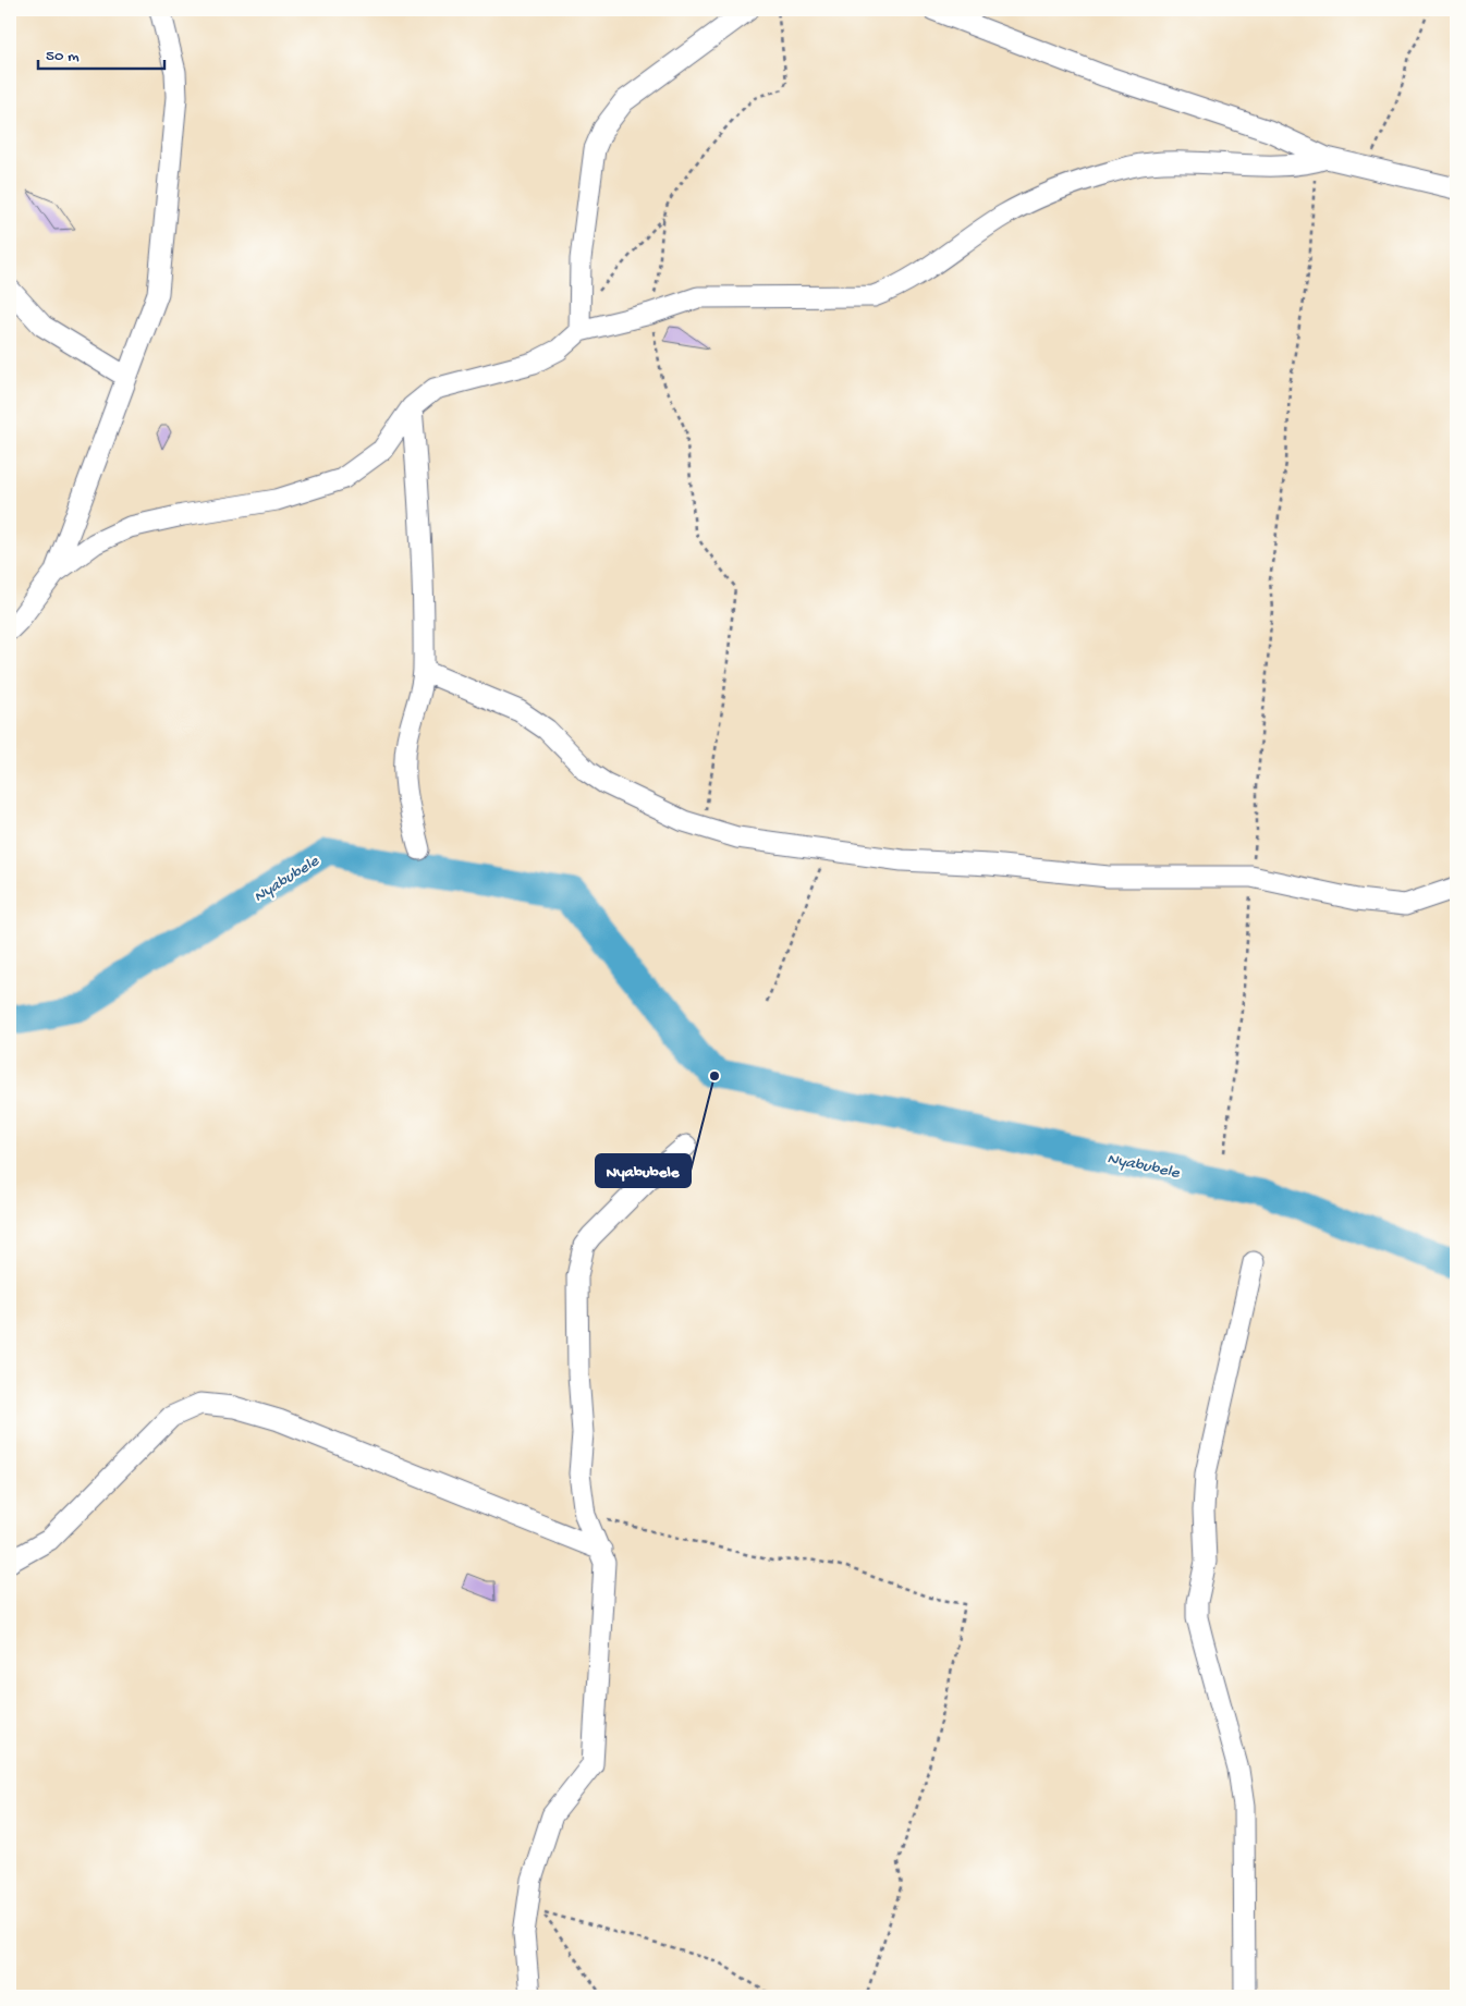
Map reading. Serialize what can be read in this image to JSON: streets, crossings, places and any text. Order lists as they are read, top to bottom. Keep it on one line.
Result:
{"water":["Nyabubele"],"places":["Nyabubele"],"scale_bar":"50 m"}
